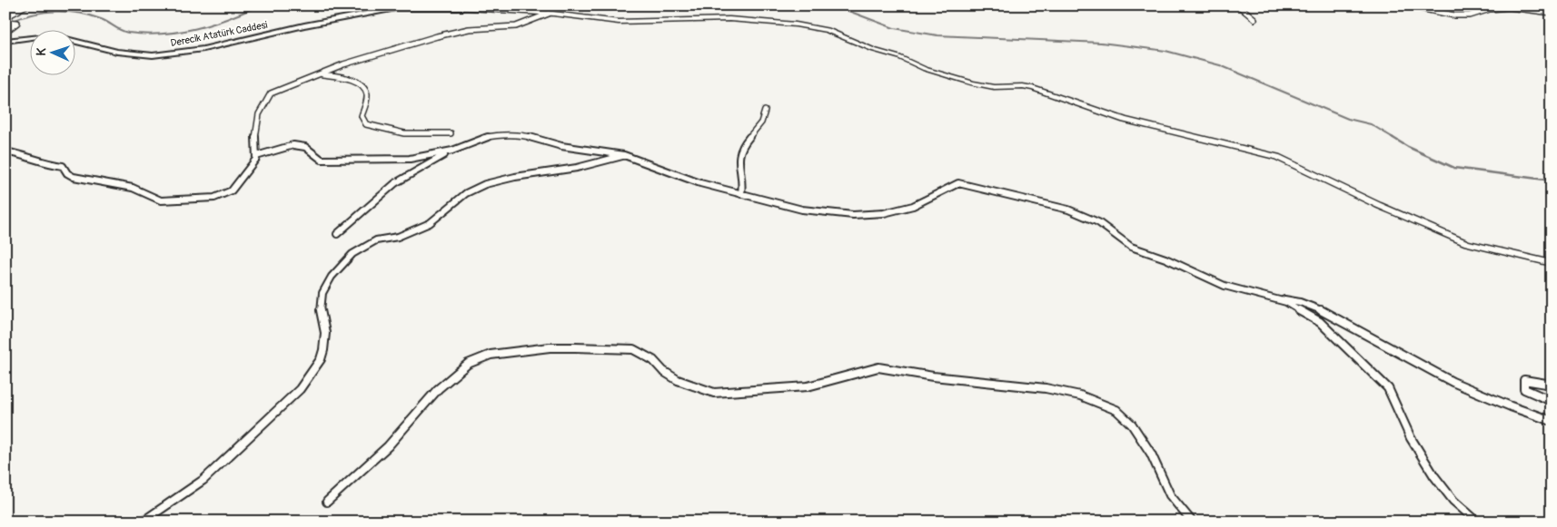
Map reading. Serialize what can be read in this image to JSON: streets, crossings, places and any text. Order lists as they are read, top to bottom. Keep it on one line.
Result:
{"streets":{"main road":["Derecik Atatürk Caddesi"]},"north":"left"}
